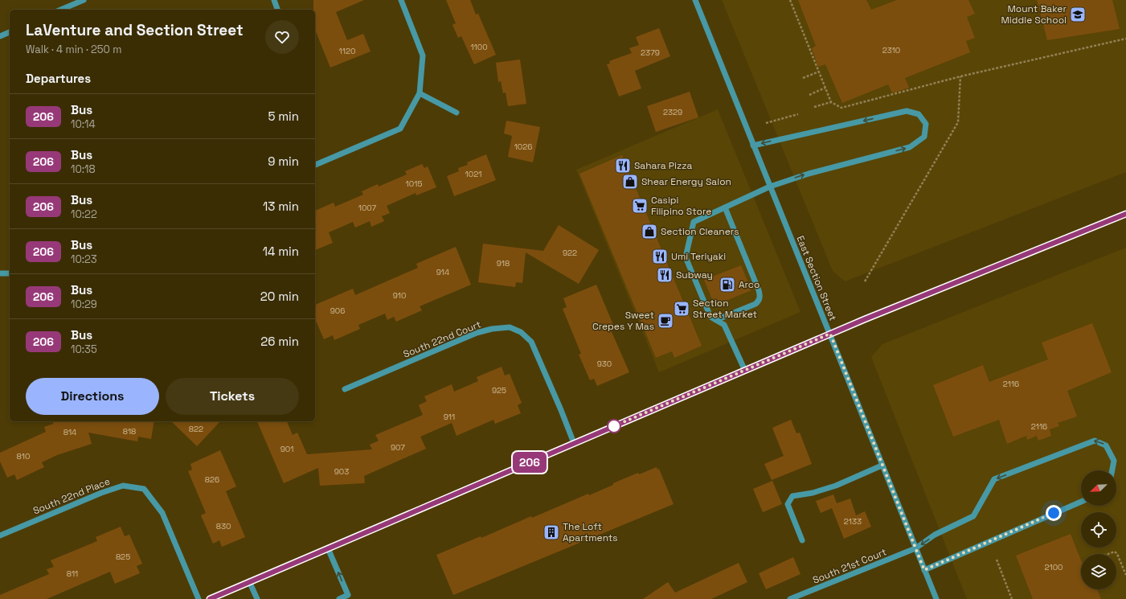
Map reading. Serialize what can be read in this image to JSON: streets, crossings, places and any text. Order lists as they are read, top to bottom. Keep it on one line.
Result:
{"streets":{"street":["East Section Street","South 22nd Court","South 22nd Place","South 21st Court"]},"crossings":[["East Section Street","South 21st Court"]],"places":{"school or university":["Mount Baker Middle School"],"restaurant":["Sahara Pizza","Umi Teriyaki","Subway"],"shop":["Shear Energy Salon","Section Cleaners"],"supermarket":["Casipi Filipino Store","Section Street Market"],"fuel station":["Arco"],"cafe":["Sweet Crepes Y Mas"],"building":["The Loft Apartments"]},"lines":["bus line 206"],"house_numbers":["1100","2310","1120","2379","2329","1026","1021","1015","1007","922","918","914","910","906","930","2116","925","911","2116","822","818","814","907","901","810","903","826","2133","830","825","2100","811"],"north":"bottom left","page":{"on_map":"206","heading":[["LaVenture and Section Street","Walk · 4 min · 250 m"],"Departures"],"list":[{"mark":"206","name":"Bus","note":"10:14","value":"5 min"},{"mark":"206","name":"Bus","note":"10:18","value":"9 min"},{"mark":"206","name":"Bus","note":"10:22","value":"13 min"},{"mark":"206","name":"Bus","note":"10:23","value":"14 min"},{"mark":"206","name":"Bus","note":"10:29","value":"20 min"},{"mark":"206","name":"Bus","note":"10:35","value":"26 min"}],"buttons":["Directions","Tickets"]}}
